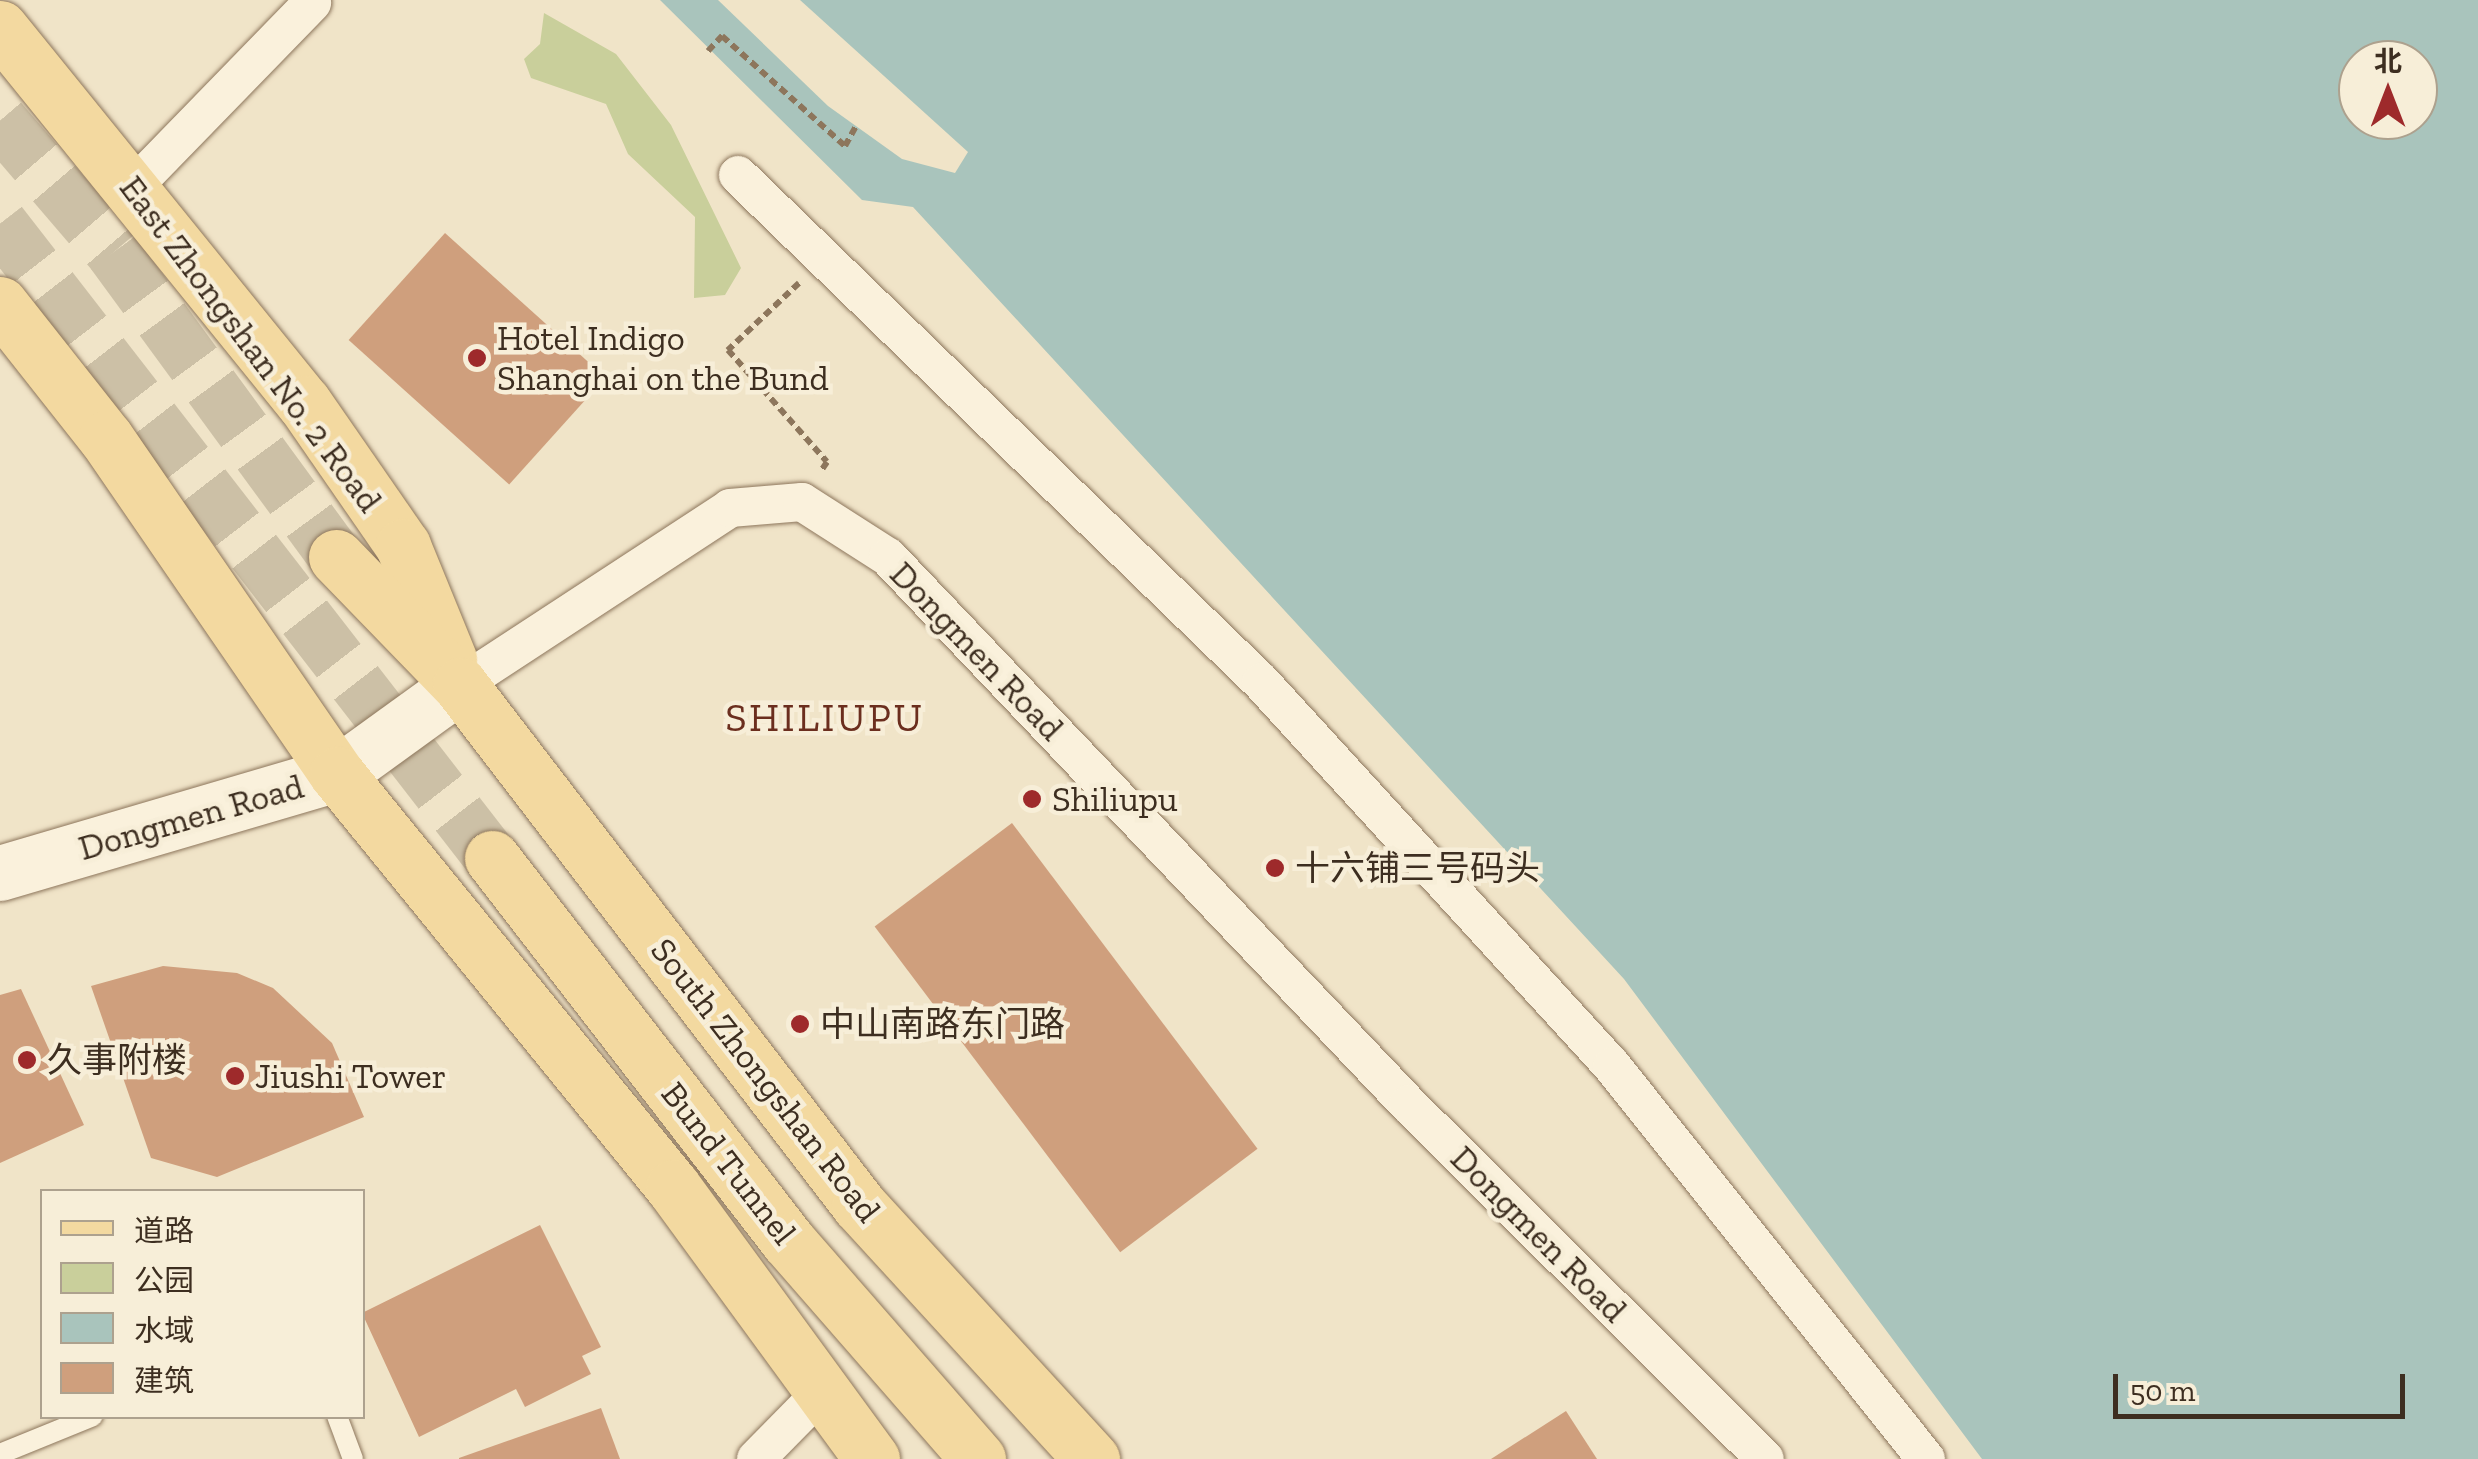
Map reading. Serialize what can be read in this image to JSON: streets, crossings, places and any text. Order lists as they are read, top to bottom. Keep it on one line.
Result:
{"streets":{"main road":["East Zhongshan No. 2 Road","South Zhongshan Road","Bund Tunnel"],"street":["Dongmen Road"]},"crossings":[["East Zhongshan No. 2 Road","Dongmen Road"],["East Zhongshan No. 2 Road","South Zhongshan Road"],["Dongmen Road","South Zhongshan Road"]],"districts":["SHILIUPU"],"places":["Hotel Indigo Shanghai on the Bund","Shiliupu","十六铺三号码头","中山南路东门路","久事附楼","Jiushi Tower"],"legend":["道路","公园","水域","建筑"],"scale_bar":"50 m","north":"top"}
